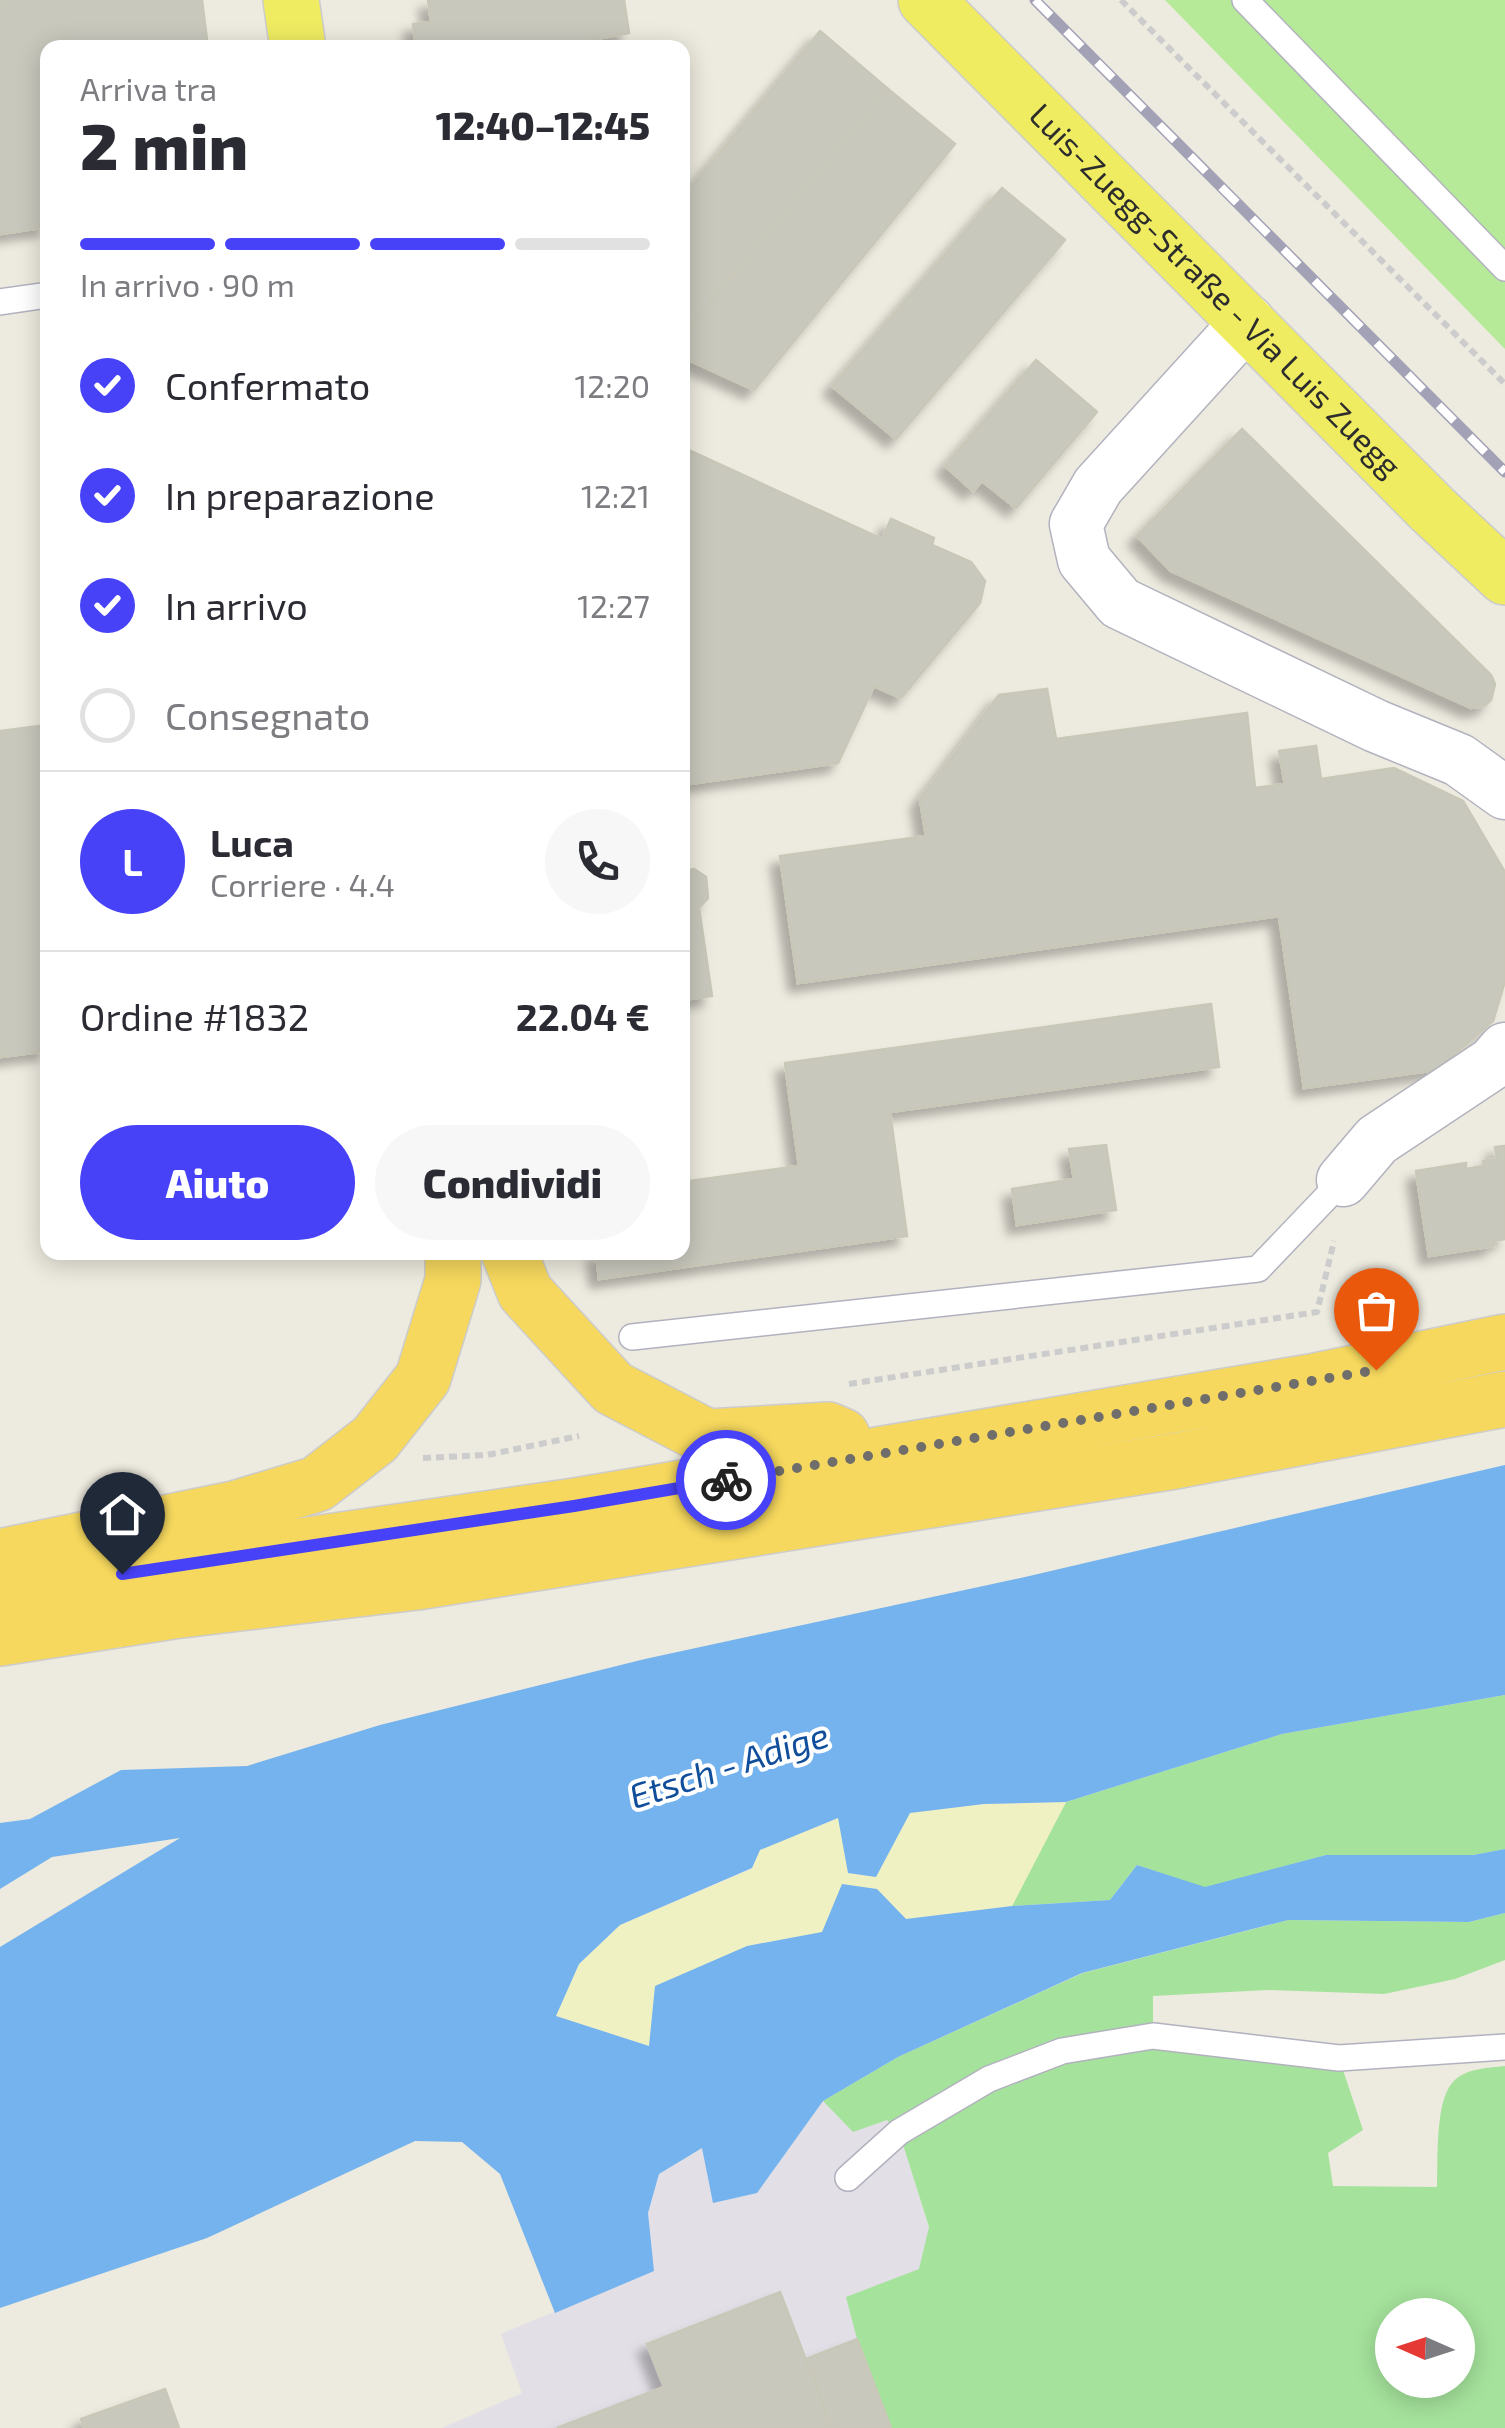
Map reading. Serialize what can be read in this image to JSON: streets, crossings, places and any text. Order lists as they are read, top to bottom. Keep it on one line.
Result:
{"streets":{"main road":["Luis-Zuegg-Straße - Via Luis Zuegg"]},"water":["Etsch - Adige"],"north":"left","page":{"heading":["2 min","Arriva tra","12:40–12:45"],"panel":["Luca","Corriere · 4.4","Ordine #1832","22.04 €"],"bar":"In arrivo · 90 m","list":[["Confermato","12:20"],["In preparazione","12:21"],["In arrivo","12:27"],"Consegnato"],"round":"L","buttons":["Aiuto","Condividi"]}}
